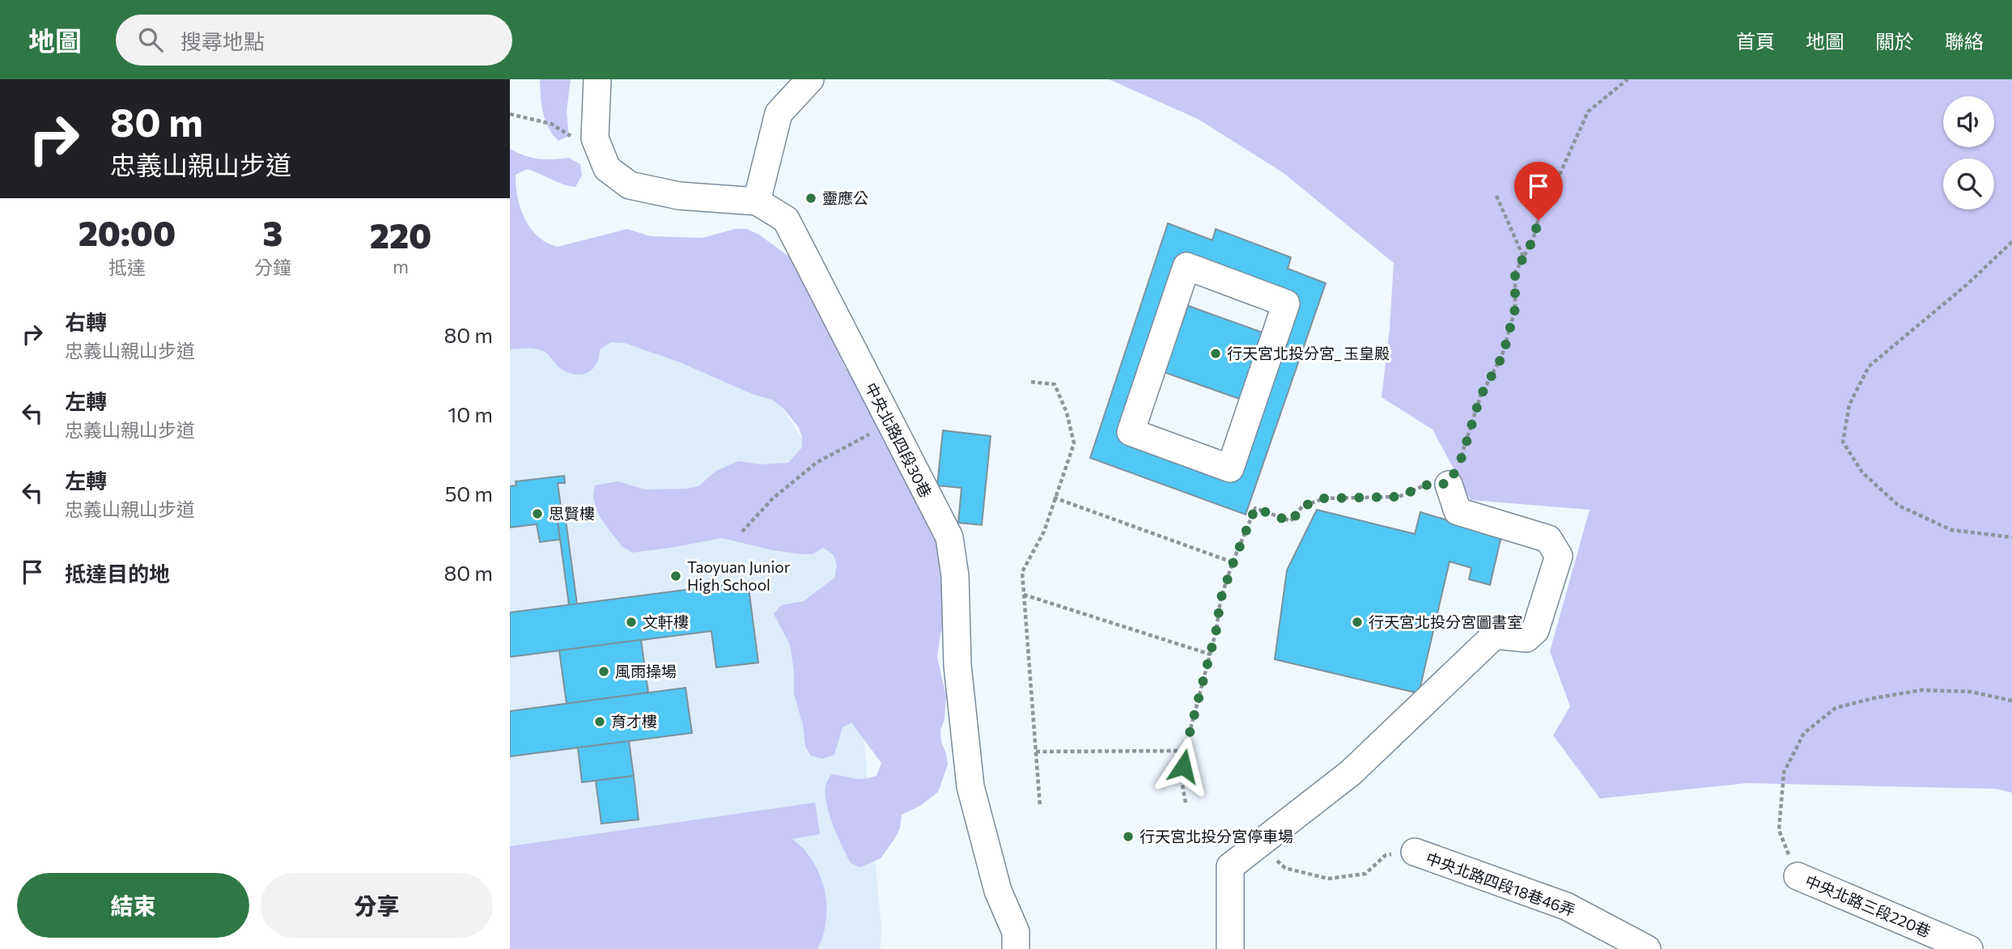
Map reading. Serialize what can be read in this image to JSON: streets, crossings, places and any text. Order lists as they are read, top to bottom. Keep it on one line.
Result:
{"streets":{"street":["中央北路四段30巷","中央北路四段18巷46弄","中央北路三段220巷"]},"places":["靈應公","行天宮北投分宮_ 玉皇殿","思賢樓","Taoyuan Junior High School","文軒樓","行天宮北投分宮圖書室","風雨操場","育才樓","行天宮北投分宮停車場"],"page":{"header":"地圖","search":"搜尋地點","nav":["首頁","地圖","關於","聯絡"],"turn":["80 m","忠義山親山步道"],"eta":["20:00","抵達","3","分鐘","220","m"],"list":[{"name":"右轉","note":"忠義山親山步道","value":"80 m"},{"name":"左轉","note":"忠義山親山步道","value":"10 m"},{"name":"左轉","note":"忠義山親山步道","value":"50 m"},{"name":"抵達目的地","value":"80 m"}],"buttons":["結束","分享"]}}
